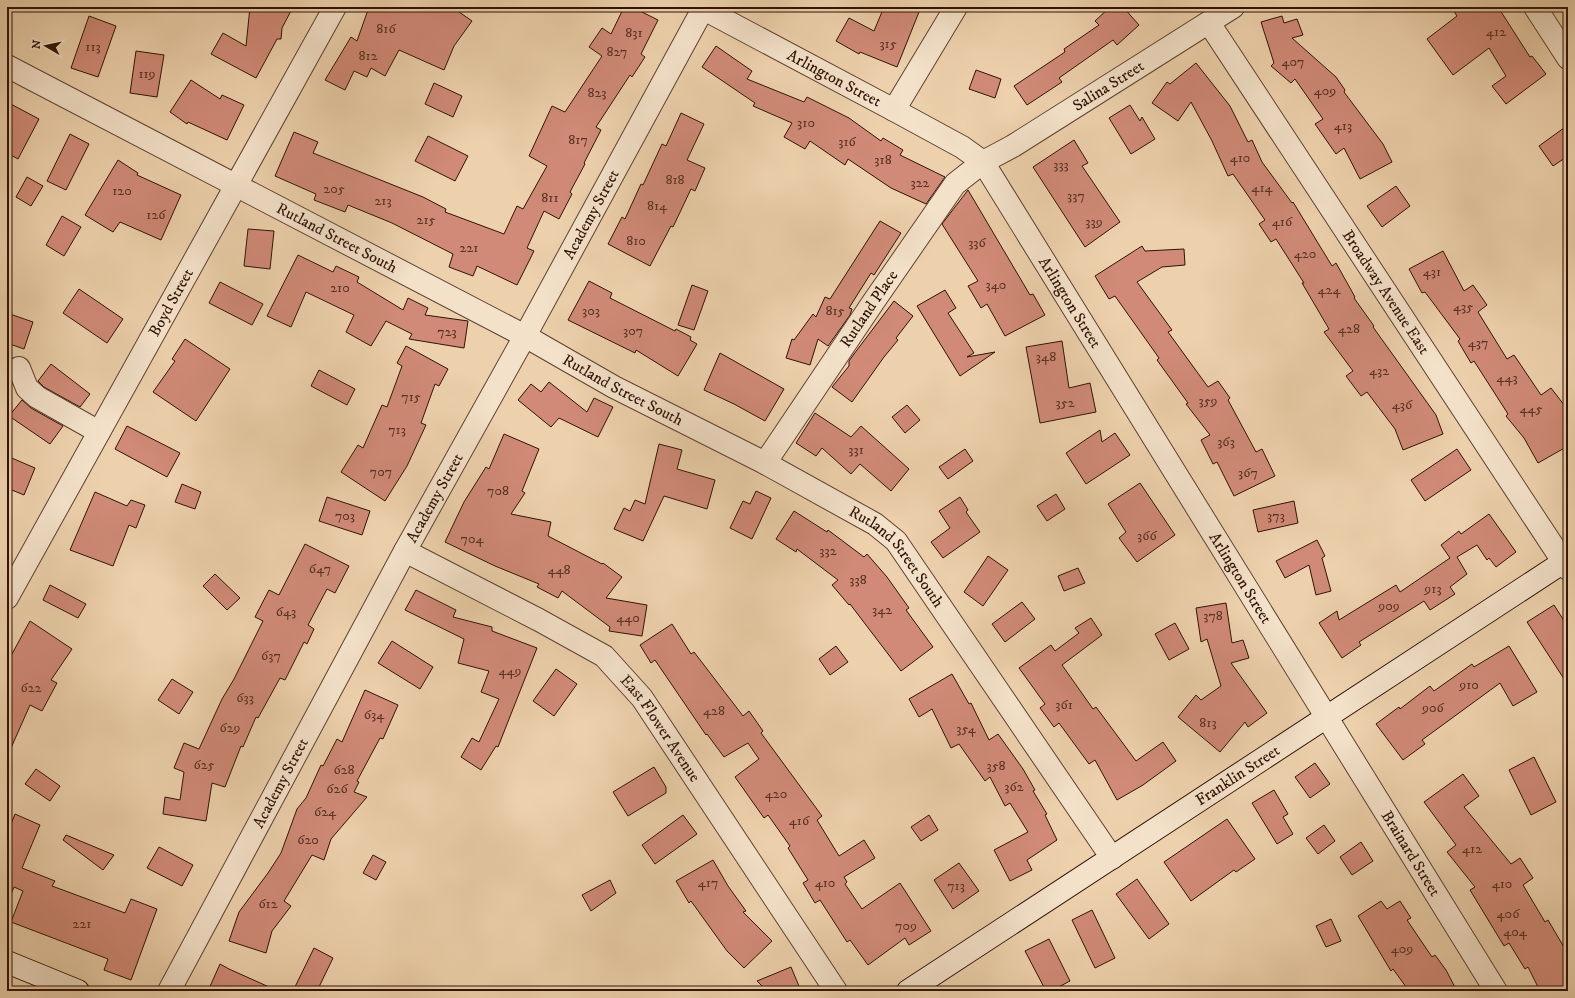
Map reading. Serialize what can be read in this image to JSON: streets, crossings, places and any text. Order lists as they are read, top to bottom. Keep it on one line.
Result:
{"streets":{"street":["Arlington Street","Salina Street","Academy Street","Rutland Street South","Broadway Avenue East","Boyd Street","Rutland Place","East Flower Avenue","Franklin Street","Brainard Street"]},"crossings":[["Arlington Street","Salina Street"],["Arlington Street","Academy Street"],["Arlington Street","Rutland Place"],["Arlington Street","Franklin Street"],["Arlington Street","Brainard Street"],["Salina Street","Broadway Avenue East"],["Salina Street","Rutland Place"],["Academy Street","Rutland Street South"],["Academy Street","East Flower Avenue"],["Rutland Street South","Boyd Street"],["Rutland Street South","Rutland Place"],["Rutland Street South","Franklin Street"],["Broadway Avenue East","Franklin Street"],["Franklin Street","Brainard Street"]],"house_numbers":["816","412","831","315","113","827","812","407","119","409","823","310","413","817","316","410","318","333","818","322","414","205","120","337","811","213","814","126","215","339","416","810","336","221","420","431","340","210","424","435","303","815","428","307","723","437","348","432","443","715","359","352","436","445","713","363","331","707","367","708","703","373","366","704","332","647","448","338","913","909","342","643","378","440","637","449","910","622","633","361","906","428","634","813","629","354","625","358","628","362","626","420","624","416","620","412","417","410","410","713","612","406","221","709","404","409"],"north":"left"}
